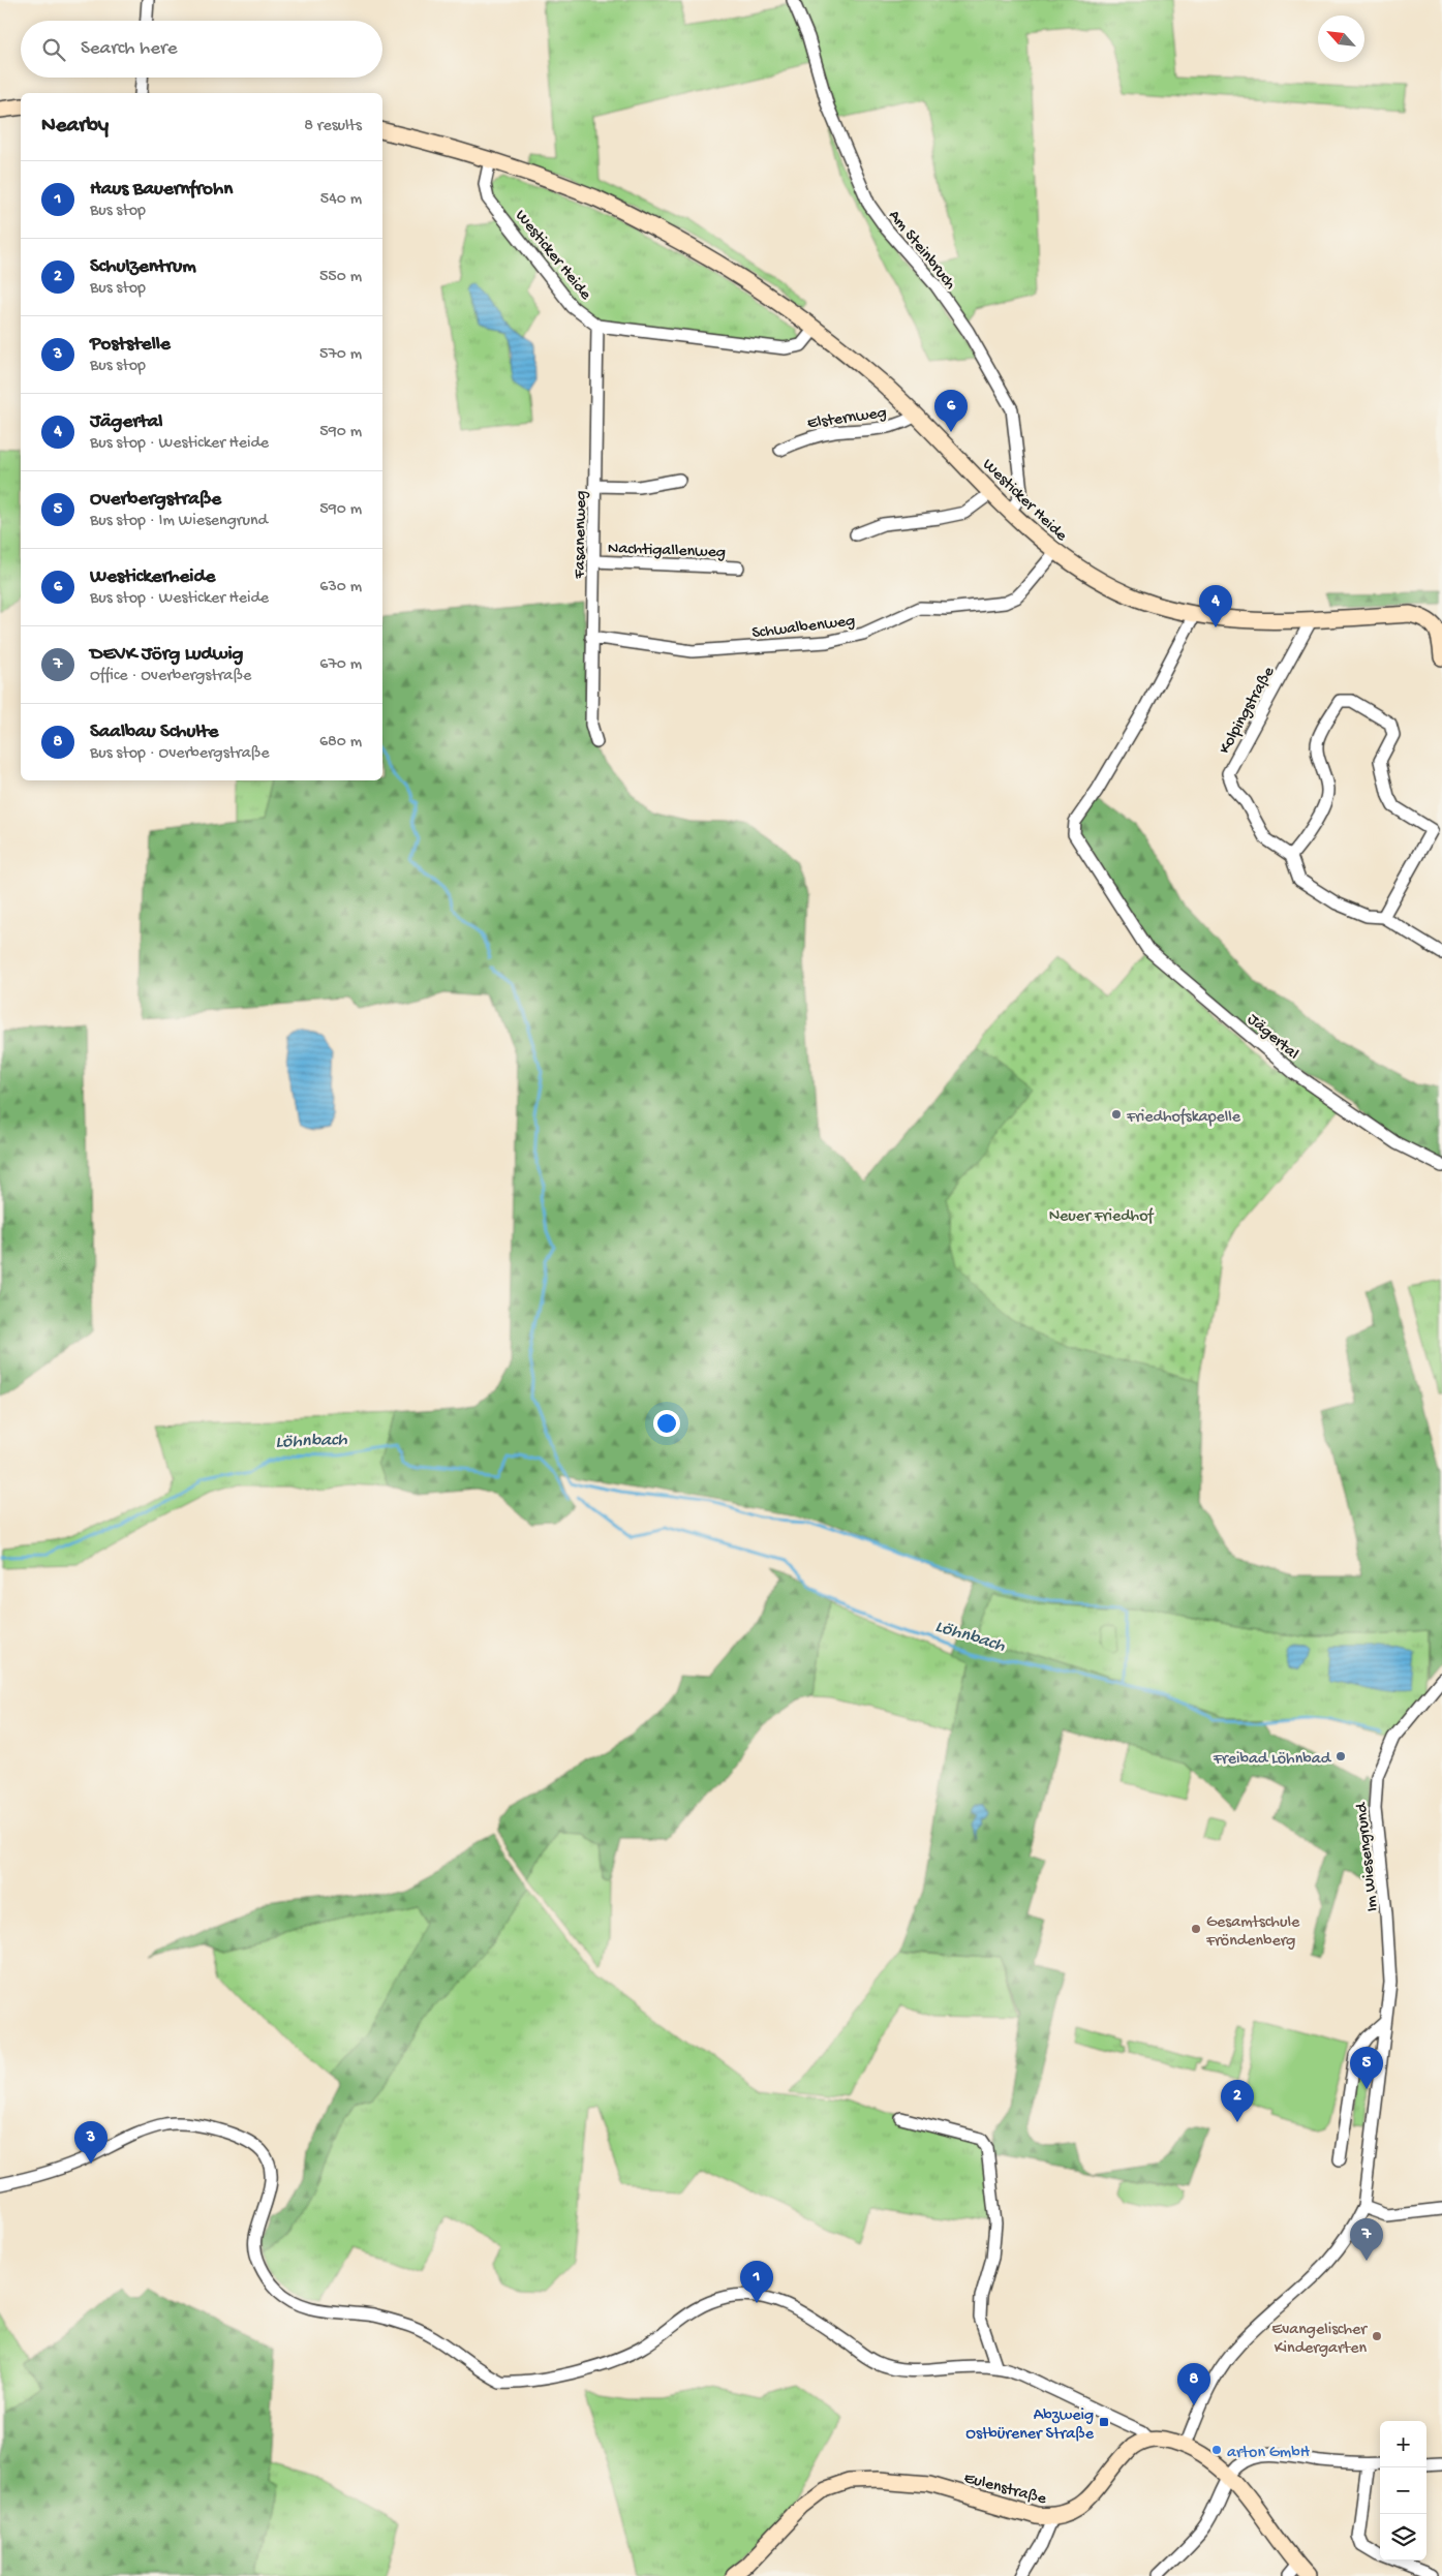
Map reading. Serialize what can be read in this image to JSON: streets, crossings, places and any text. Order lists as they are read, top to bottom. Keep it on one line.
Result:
{"streets":{"street":["Am Steinbruch","Westicker Heide","Elsternweg","Fasanenweg","Nachtigallenweg","Schwalbenweg","Kolpingstraße","Jägertal","Im Wiesengrund","Eulenstraße"]},"crossings":[["Am Steinbruch","Westicker Heide"],["Westicker Heide","Elsternweg"],["Westicker Heide","Fasanenweg"],["Westicker Heide","Schwalbenweg"],["Westicker Heide","Kolpingstraße"],["Westicker Heide","Jägertal"],["Fasanenweg","Nachtigallenweg"],["Fasanenweg","Schwalbenweg"]],"water":["Löhnbach"],"parks":["Neuer Friedhof"],"places":{"other":["Friedhofskapelle","Freibad Löhnbad","Gesamtschule Fröndenberg","Evangelischer Kindergarten","arton GmbH"],"transit":["Abzweig Ostbürener Straße"]},"north":"top left","page":{"search":"Search here","heading":["Nearby","8 results"],"list":[{"mark":"1","name":"Haus Bauernfrohn","note":"Bus stop","value":"540 m"},{"mark":"2","name":"Schulzentrum","note":"Bus stop","value":"550 m"},{"mark":"3","name":"Poststelle","note":"Bus stop","value":"570 m"},{"mark":"4","name":"Jägertal","note":"Bus stop · Westicker Heide","value":"590 m"},{"mark":"5","name":"Overbergstraße","note":"Bus stop · Im Wiesengrund","value":"590 m"},{"mark":"6","name":"Westickerheide","note":"Bus stop · Westicker Heide","value":"630 m"},{"mark":"7","name":"DEVK Jörg Ludwig","note":"Office · Overbergstraße","value":"670 m"},{"mark":"8","name":"Saalbau Schulte","note":"Bus stop · Overbergstraße","value":"680 m"}],"pins":["6","4","5","2","3","7","1","8"],"map_buttons":["+","−"]}}
